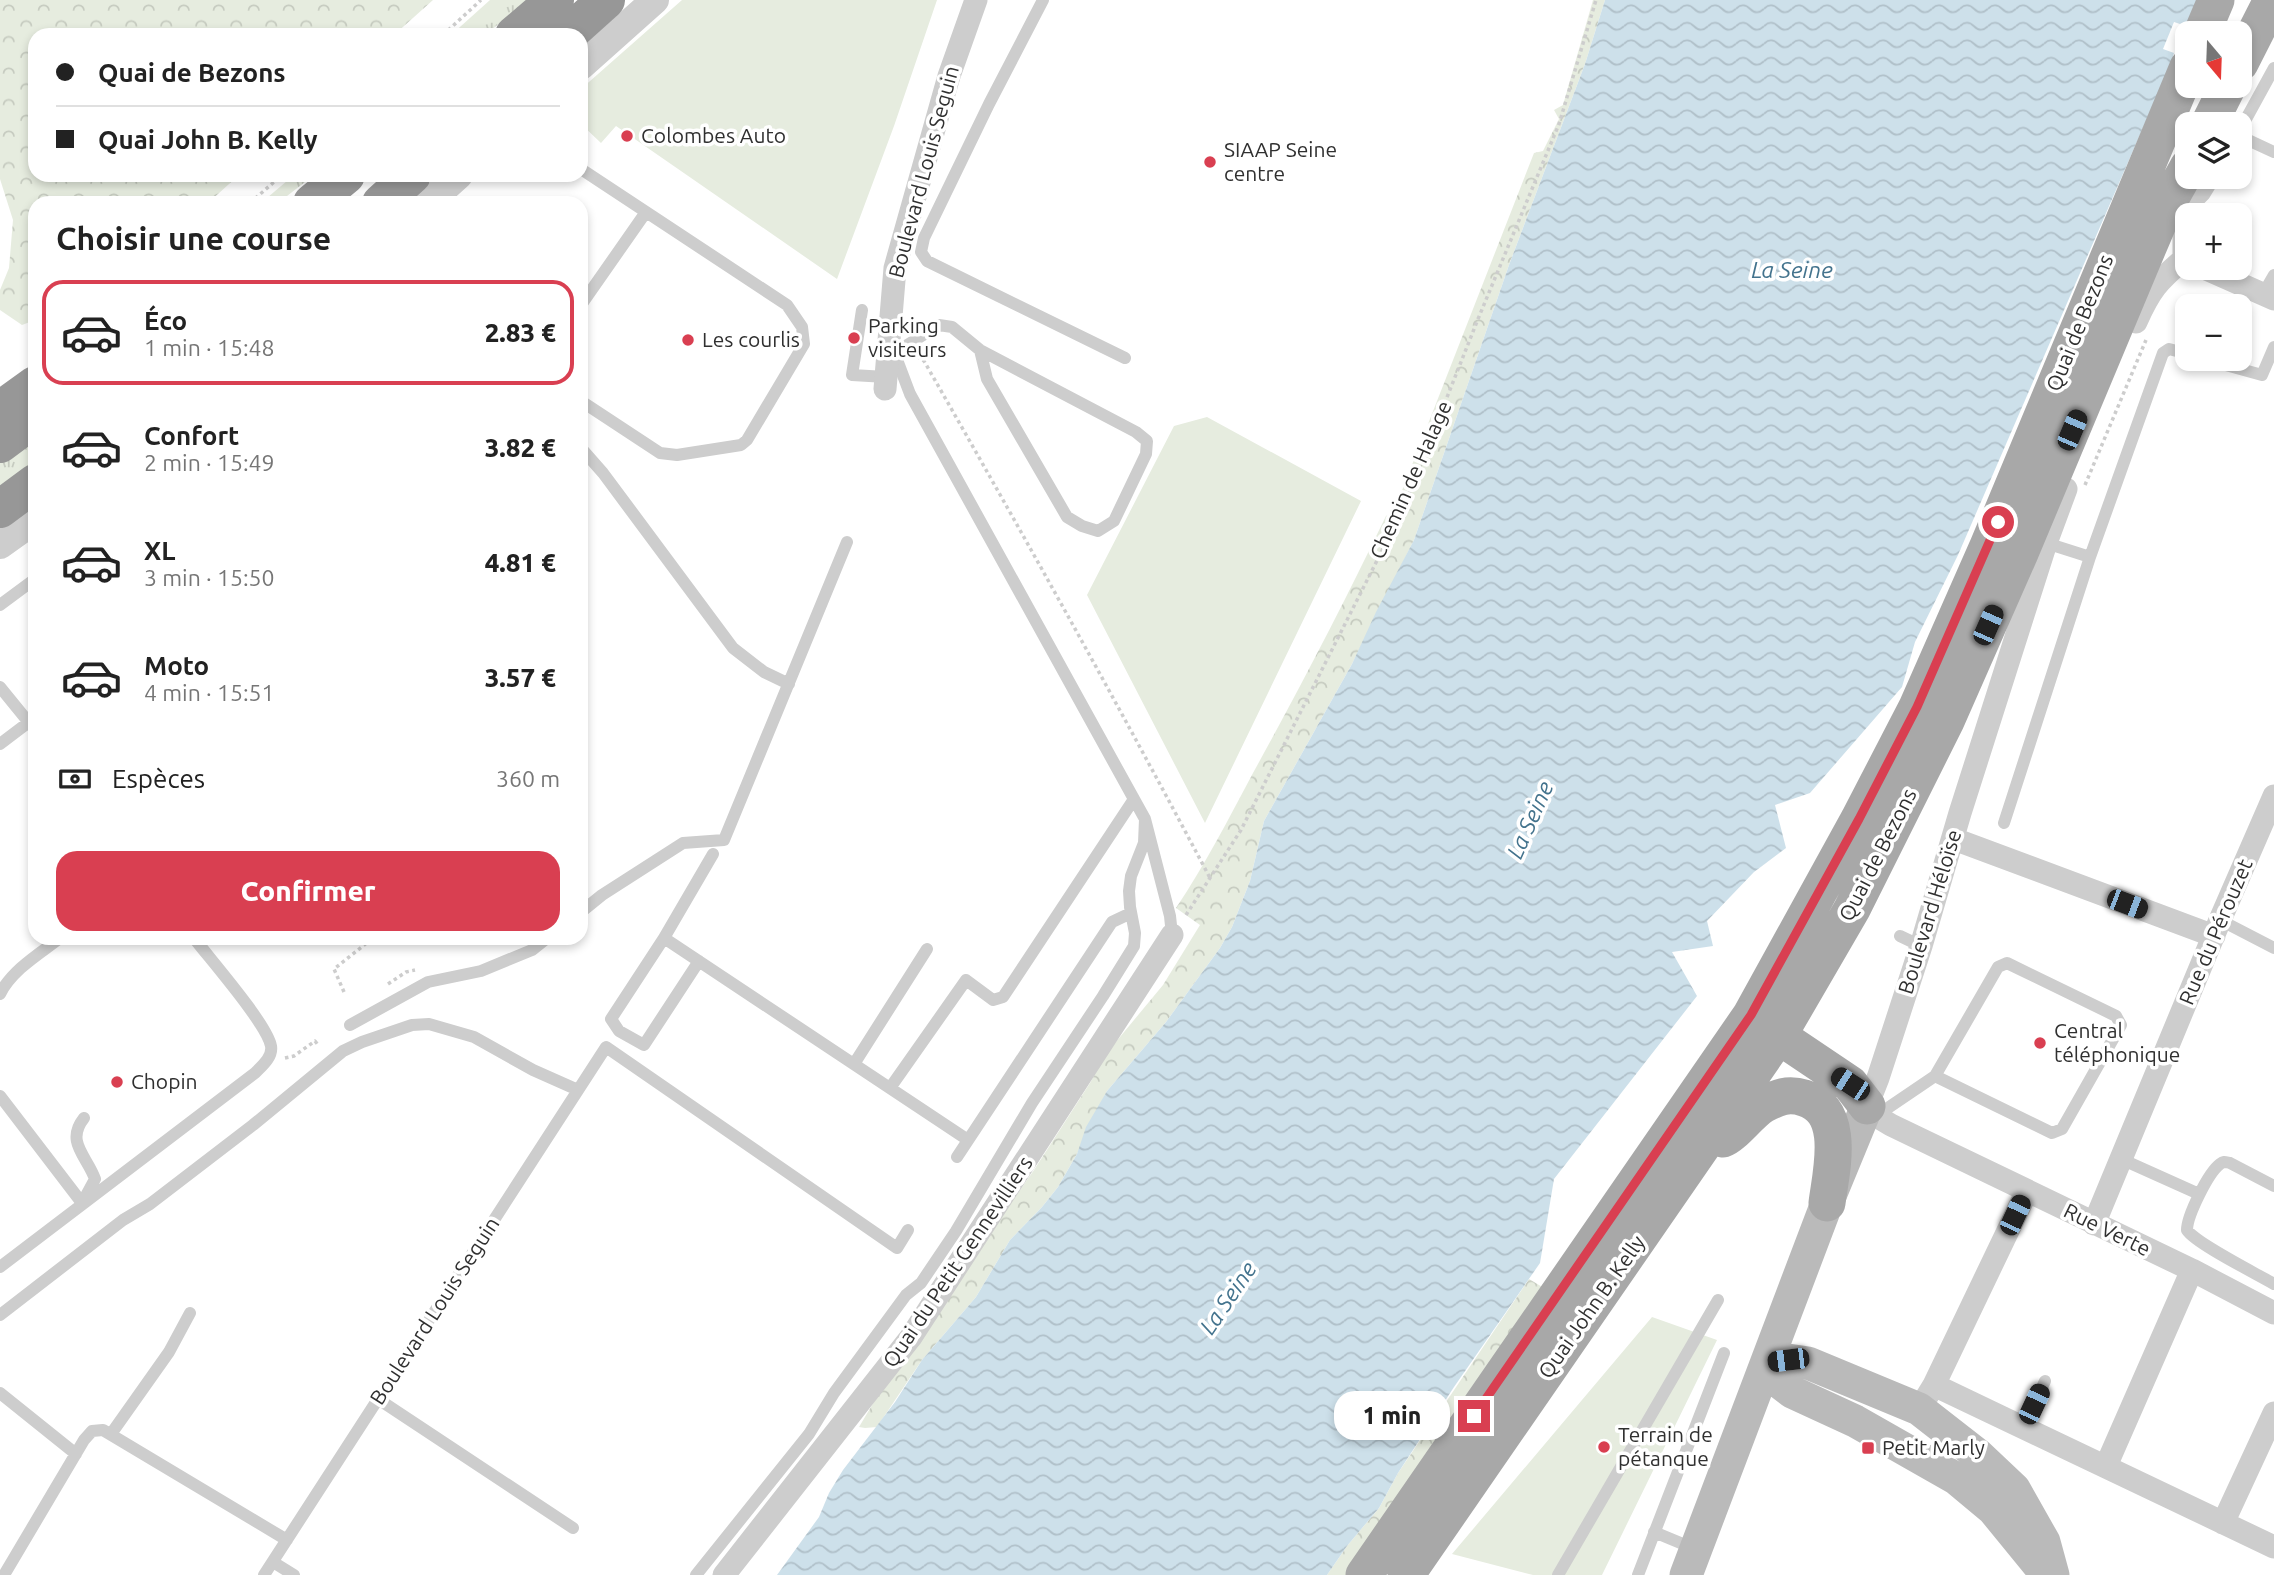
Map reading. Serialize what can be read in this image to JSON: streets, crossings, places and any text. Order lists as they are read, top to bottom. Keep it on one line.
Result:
{"streets":{"main road":["Quai de Bezons","Boulevard Héloïse","Quai John B. Kelly"],"street":["Boulevard Louis Seguin","Rue du Pérouzet","Rue Verte","Quai du Petit Gennevilliers"],"path":["Chemin de Halage"]},"crossings":[["Quai de Bezons","Quai John B. Kelly"],["Chemin de Halage","Quai du Petit Gennevilliers"],["Boulevard Héloïse","Rue Verte"],["Rue du Pérouzet","Rue Verte"]],"water":["La Seine"],"places":{"other":["Colombes Auto","SIAAP Seine centre","Parking visiteurs","Les courlis","Central téléphonique","Chopin","Terrain de pétanque"],"transit":["Petit Marly"]},"north":"bottom","page":{"map_buttons":["+","−"],"banner":["Quai de Bezons","Quai John B. Kelly"],"heading":"Choisir une course","list":[{"name":"Éco","note":"1 min · 15:48","value":"2.83 €"},{"name":"Confort","note":"2 min · 15:49","value":"3.82 €"},{"name":"XL","note":"3 min · 15:50","value":"4.81 €"},{"name":"Moto","note":"4 min · 15:51","value":"3.57 €"}],"pay":["Espèces","360 m"],"buttons":"Confirmer","bubble":"1 min"}}
